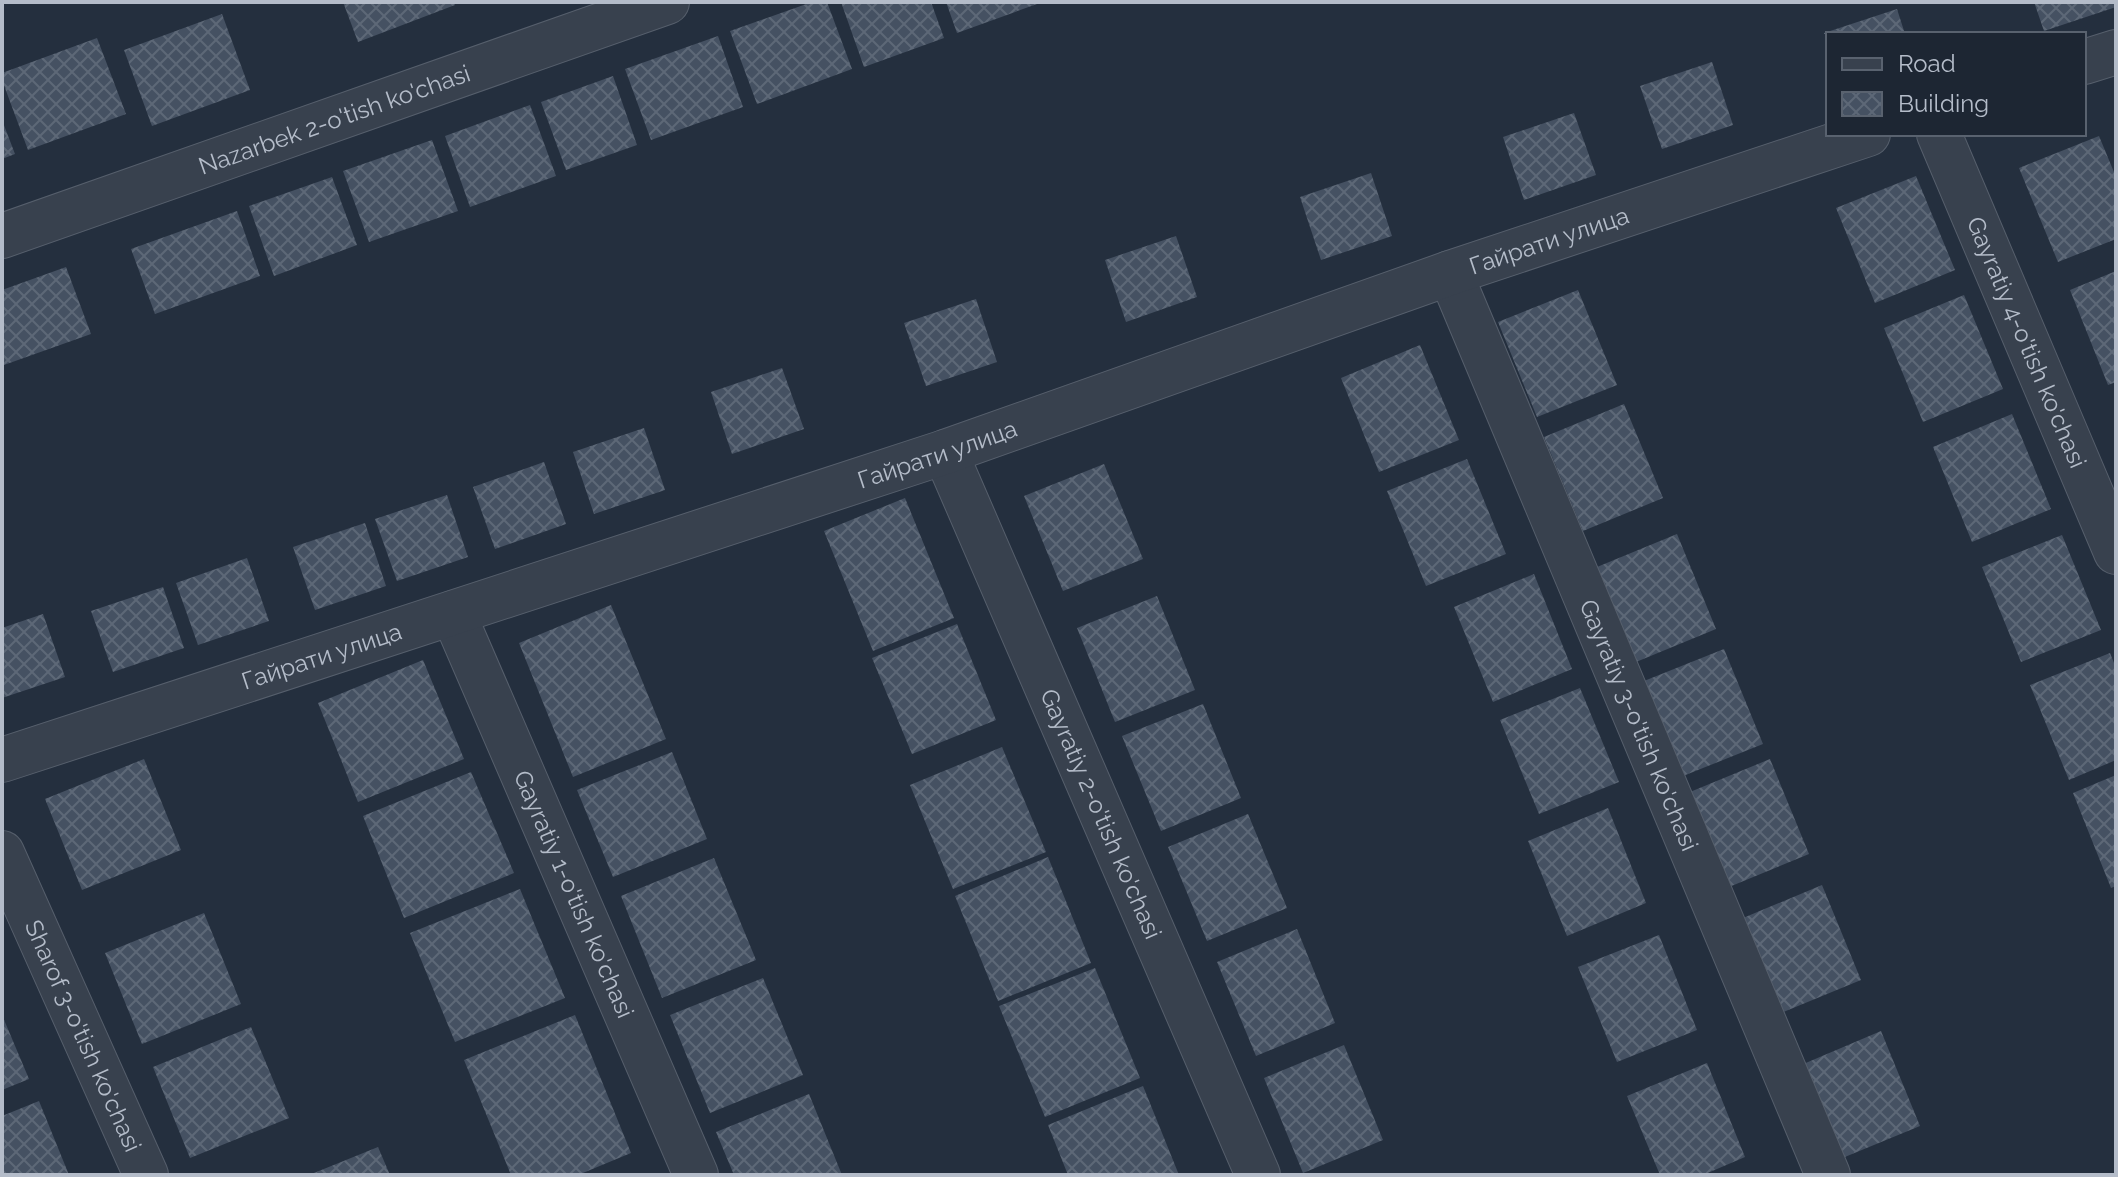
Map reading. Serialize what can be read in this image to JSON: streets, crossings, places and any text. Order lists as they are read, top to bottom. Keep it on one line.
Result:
{"streets":{"street":["Nazarbek 2-o'tish ko'chasi","Гайрати улица","Gayratiy 4-o'tish ko'chasi","Gayratiy 3-o'tish ko'chasi","Gayratiy 2-o'tish ko'chasi","Gayratiy 1-o'tish ko'chasi","Sharof 3-o'tish ko'chasi"]},"crossings":[["Гайрати улица","Gayratiy 3-o'tish ko'chasi"],["Гайрати улица","Gayratiy 2-o'tish ko'chasi"],["Гайрати улица","Gayratiy 1-o'tish ko'chasi"]],"legend":["Road","Building"]}
